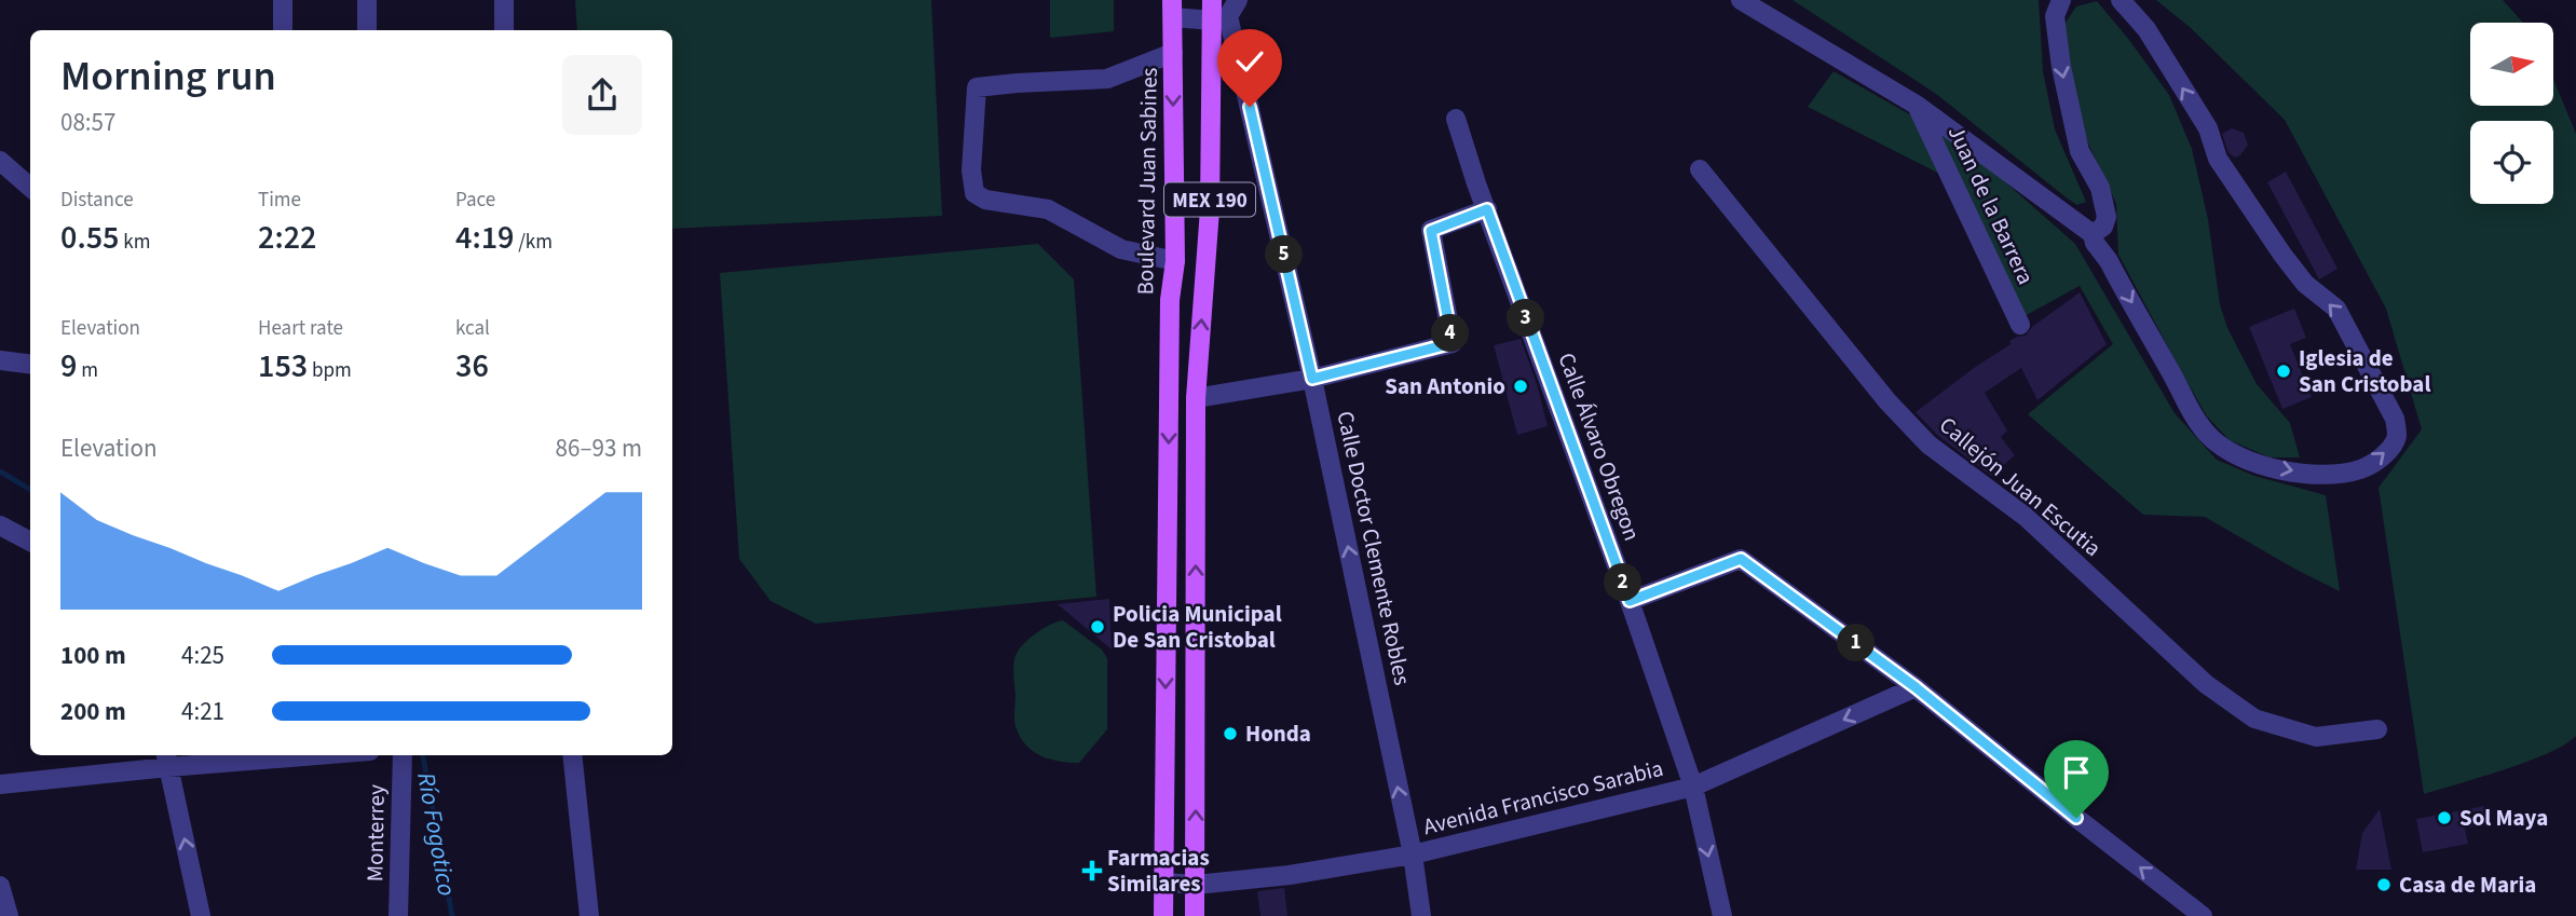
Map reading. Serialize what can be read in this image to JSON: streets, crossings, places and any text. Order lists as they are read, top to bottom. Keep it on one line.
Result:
{"streets":{"main road":["Boulevard Juan Sabines","MEX 190"],"street":["Juan de la Barrera","Calle Álvaro Obregon","Callejón Juan Escutia","Calle Doctor Clemente Robles","Avenida Francisco Sarabia","Monterrey"]},"crossings":[["Boulevard Juan Sabines","MEX 190"],["Boulevard Juan Sabines","Avenida Francisco Sarabia"],["MEX 190","Calle Doctor Clemente Robles"],["MEX 190","Avenida Francisco Sarabia"],["Calle Álvaro Obregon","Avenida Francisco Sarabia"],["Calle Doctor Clemente Robles","Avenida Francisco Sarabia"]],"one_way":["Calle Doctor Clemente Robles"],"water":["Río Fogotico"],"places":{"other":["Iglesia de San Cristobal","San Antonio","Policia Municipal De San Cristobal","Honda","Sol Maya","Casa de Maria"],"health":["Farmacias Similares"]},"north":"right","page":{"heading":["Morning run","08:57"],"stats":[["Distance","0.55 km"],["Time","2:22"],["Pace","4:19 /km"],["Elevation","9 m"],["Heart rate","153 bpm"],["kcal","36"]],"pins":["5","3","4","2","1"],"chart":["Elevation","86–93 m"],"list":[{"name":"100 m","note":"4:25"},{"name":"200 m","note":"4:21"}]}}
